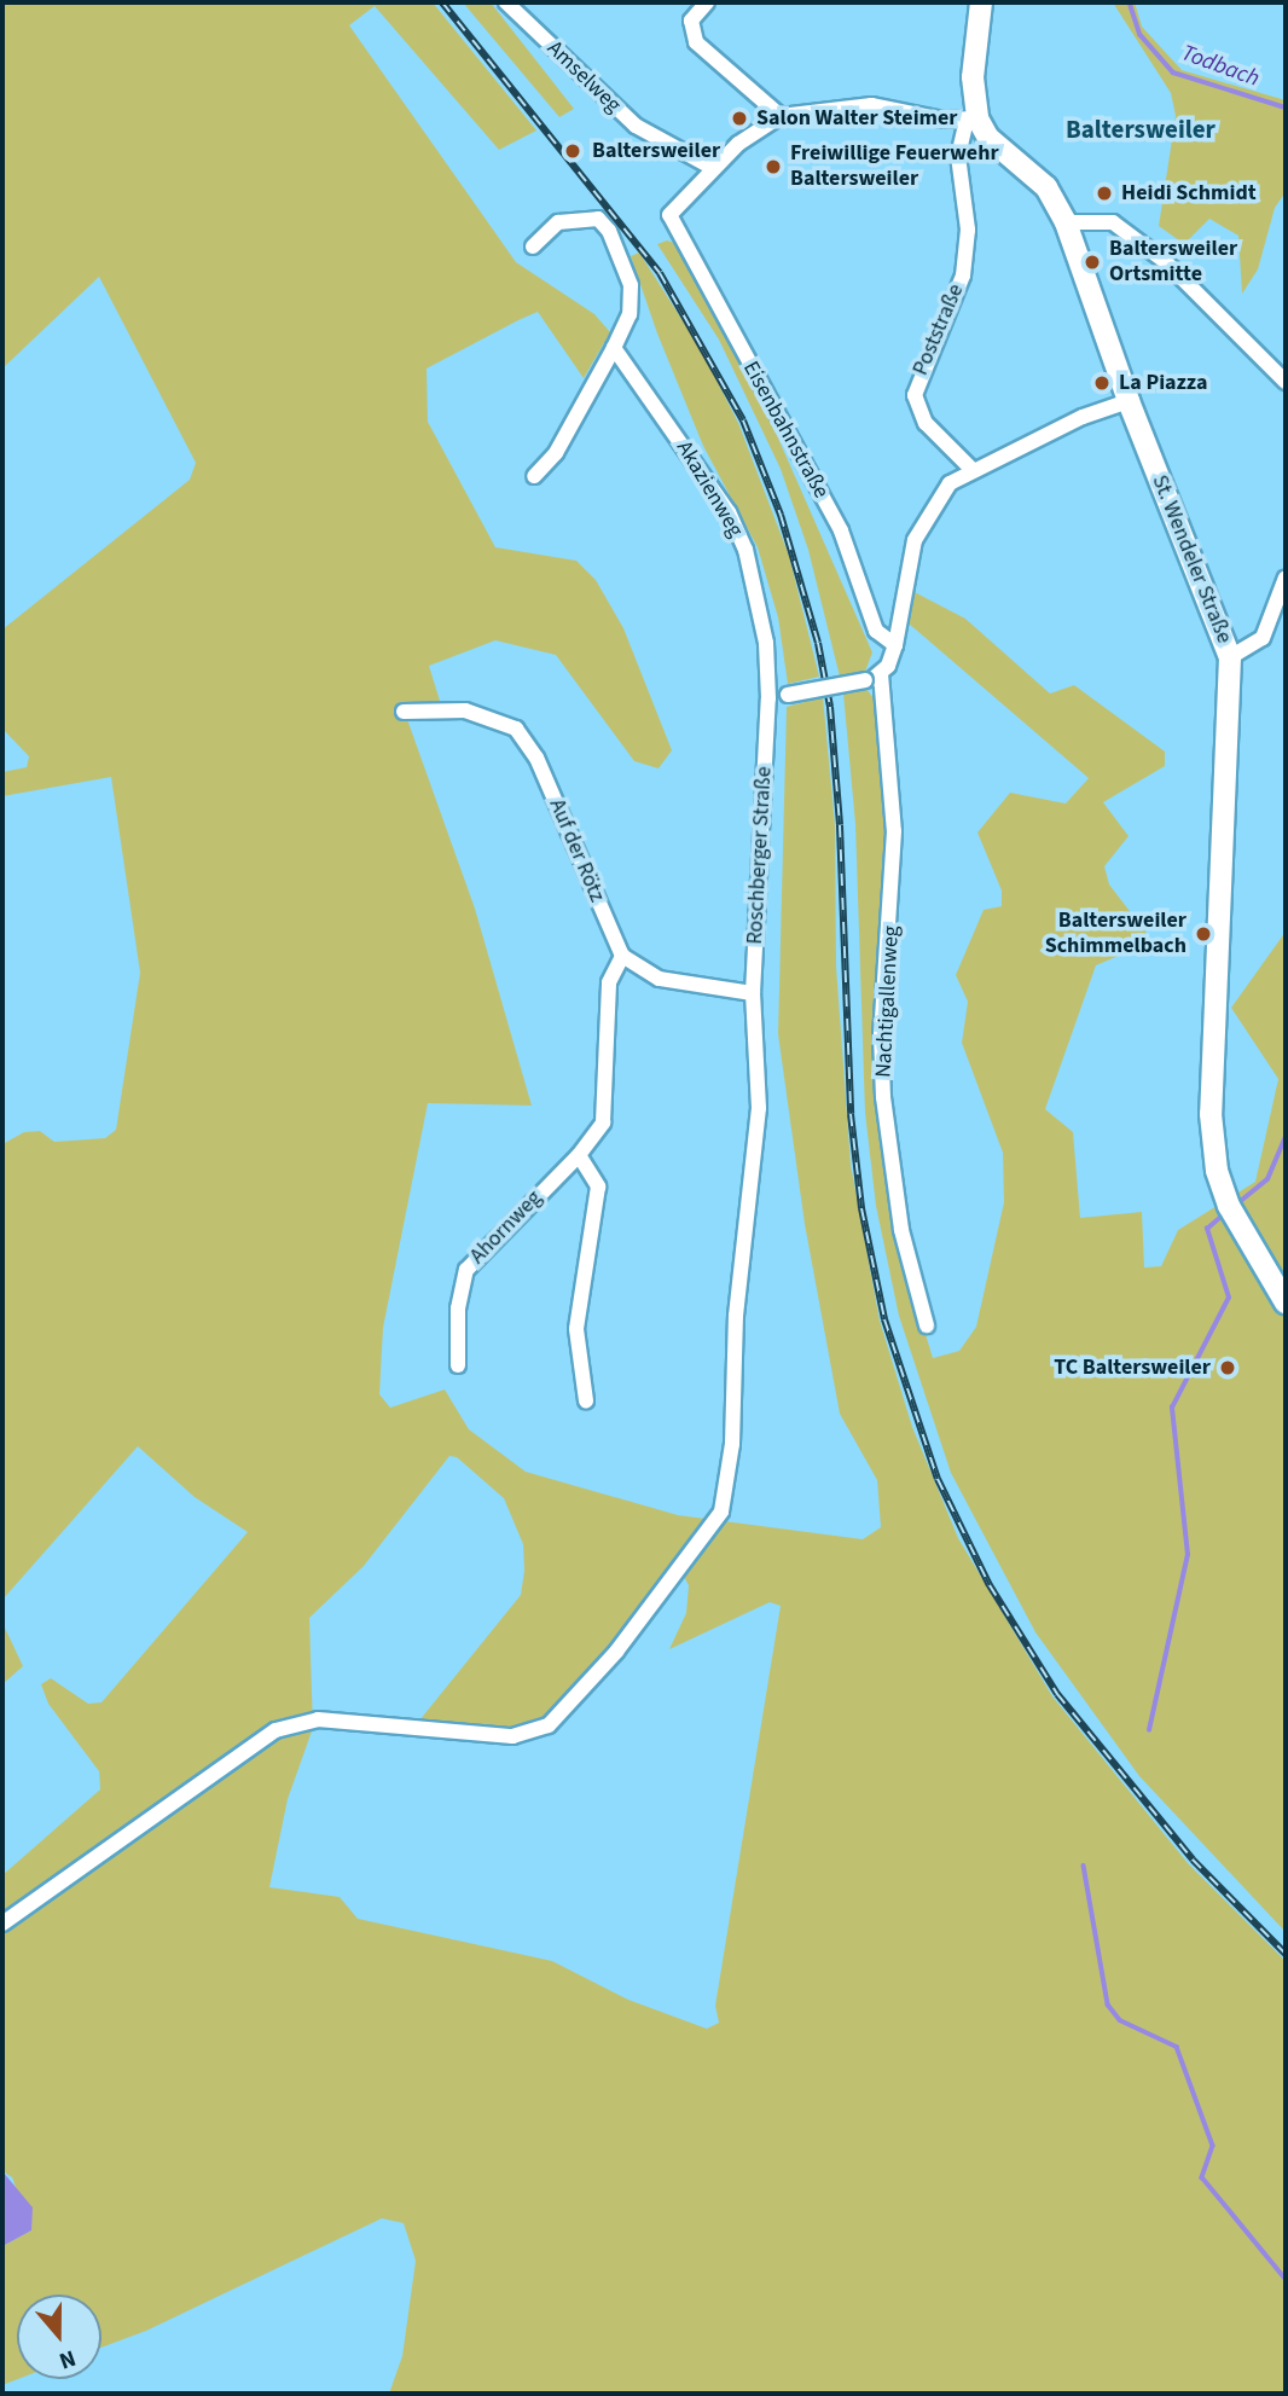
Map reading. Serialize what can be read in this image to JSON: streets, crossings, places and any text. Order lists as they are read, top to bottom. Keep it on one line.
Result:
{"streets":{"main road":["St. Wendeler Straße"],"street":["Amselweg","Poststraße","Eisenbahnstraße","Akazienweg","Auf der Rötz","Roschberger Straße","Nachtigallenweg","Ahornweg"]},"crossings":[["Amselweg","Eisenbahnstraße"],["Poststraße","St. Wendeler Straße"],["Akazienweg","Roschberger Straße"],["Auf der Rötz","Ahornweg"]],"districts":["Baltersweiler"],"water":["Todbach"],"places":["Salon Walter Steimer","Baltersweiler","Freiwillige Feuerwehr Baltersweiler","Heidi Schmidt","Baltersweiler Ortsmitte","La Piazza","Baltersweiler Schimmelbach","TC Baltersweiler"],"north":"bottom"}
